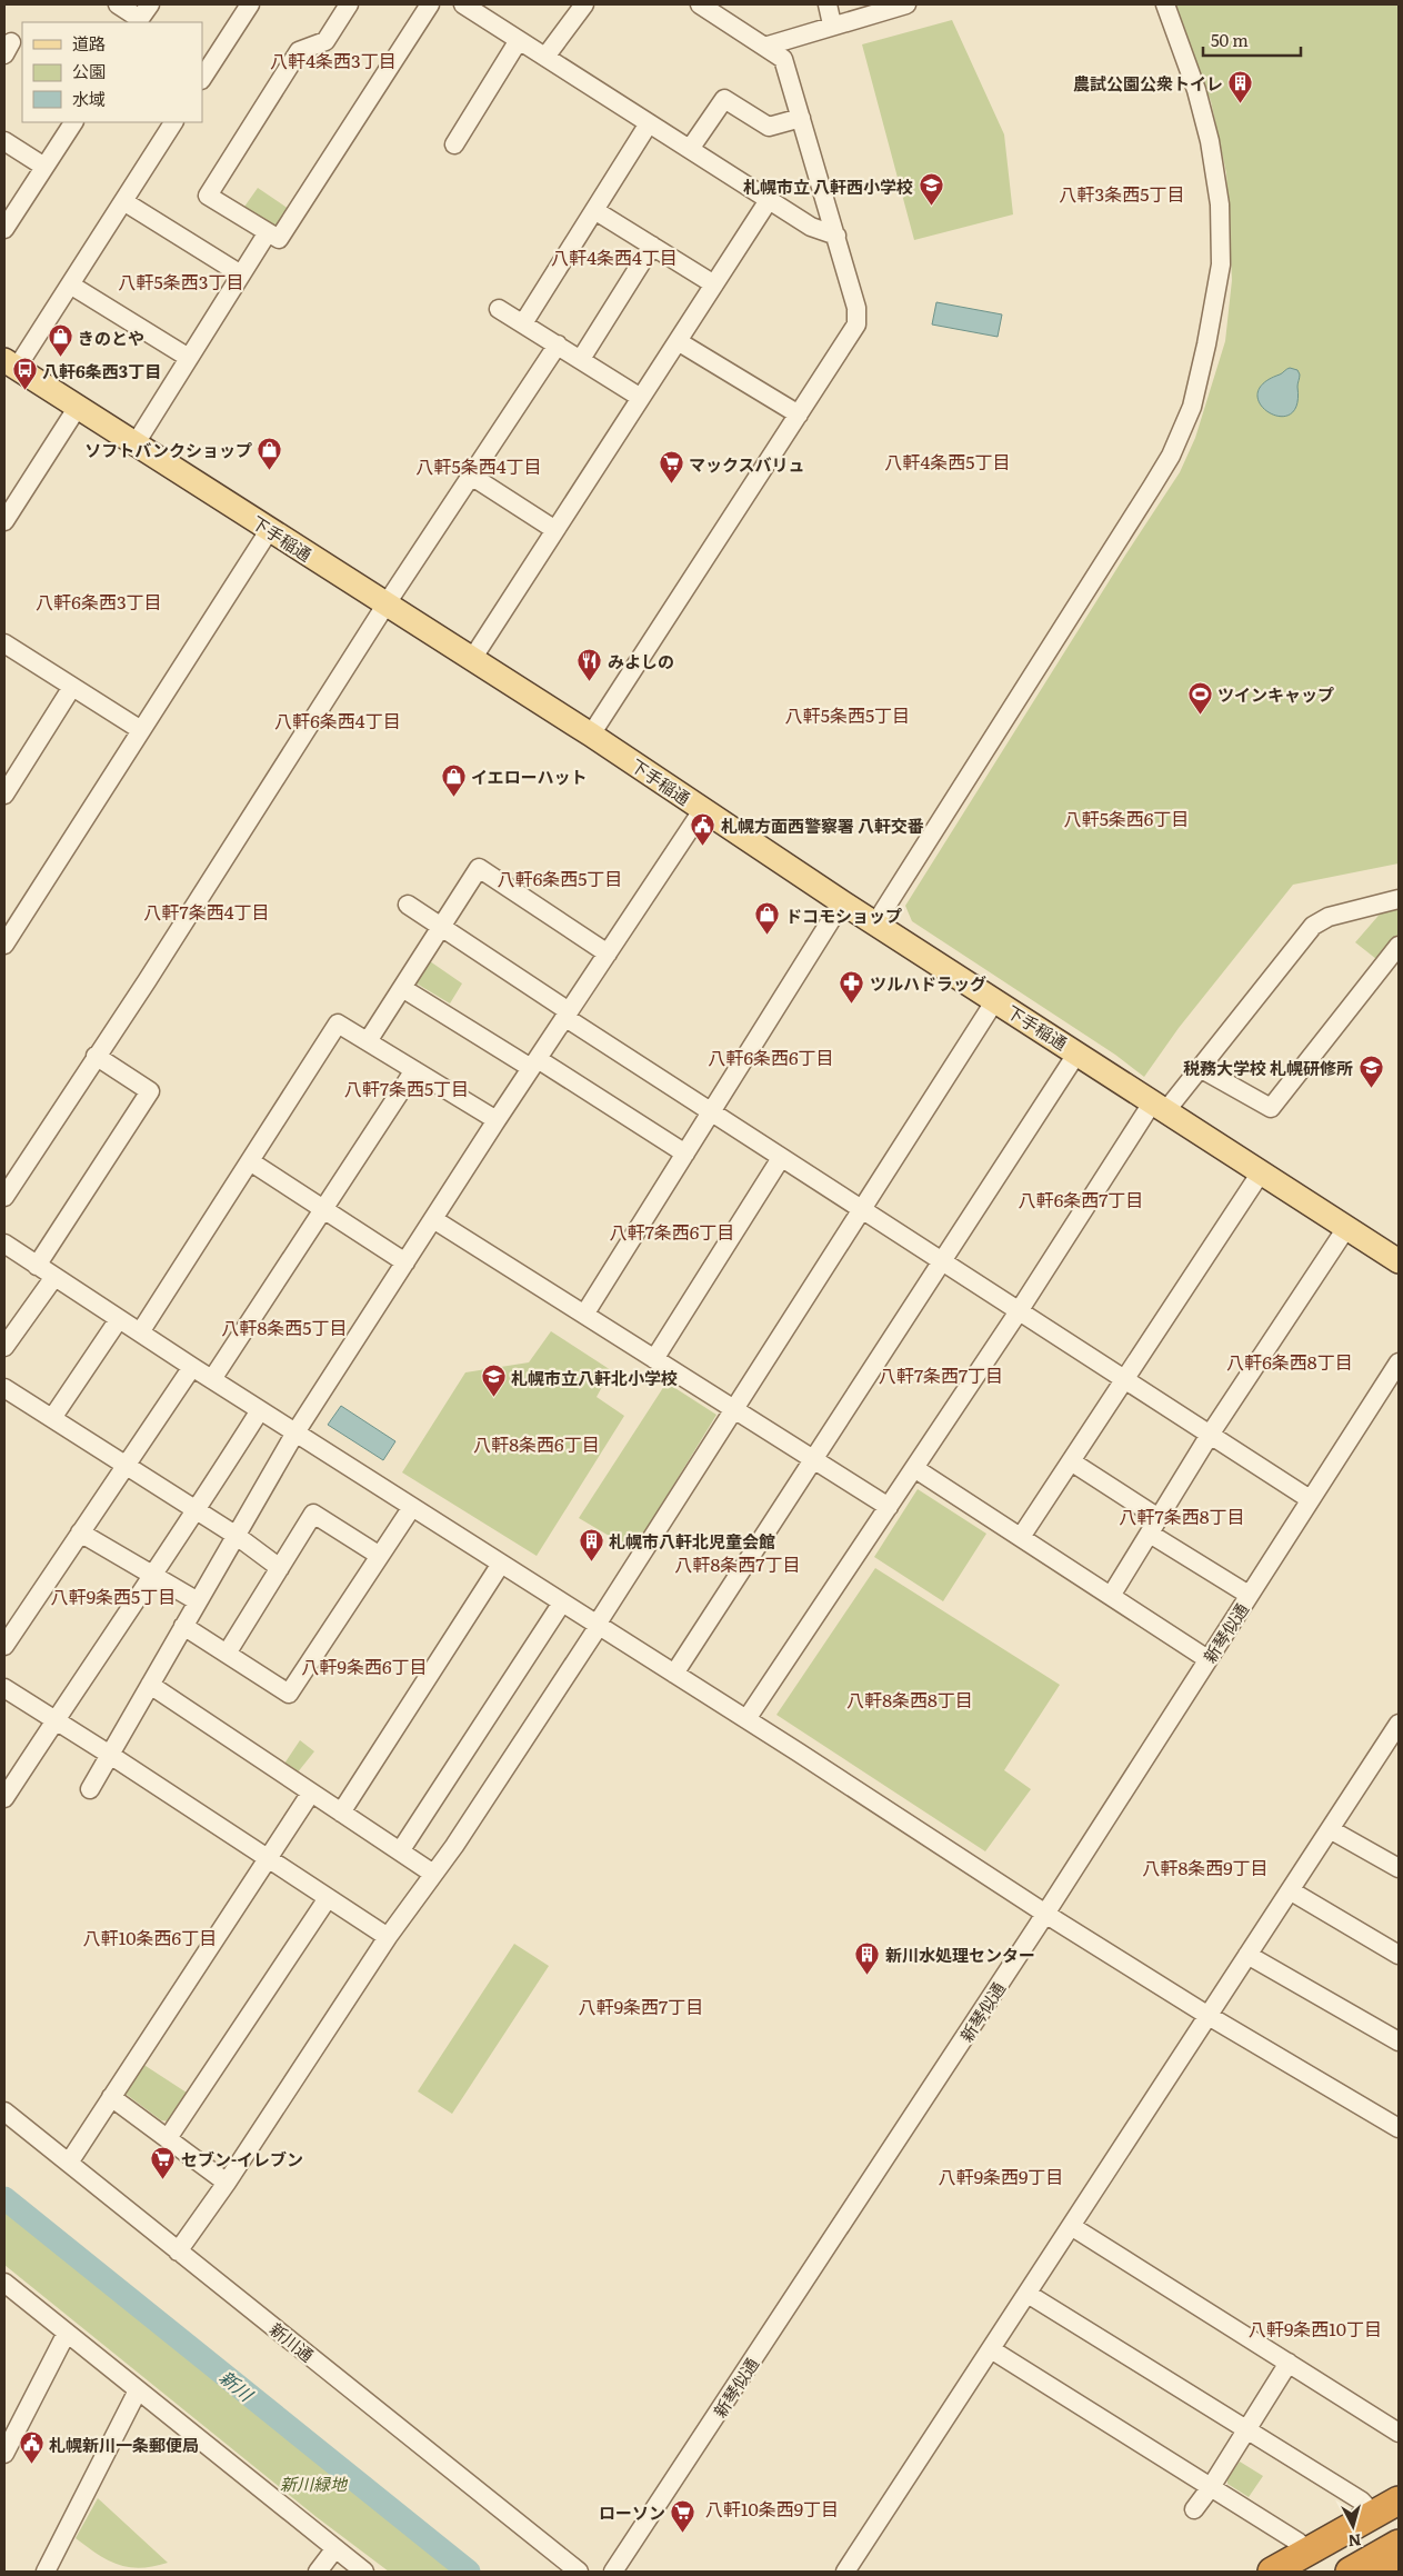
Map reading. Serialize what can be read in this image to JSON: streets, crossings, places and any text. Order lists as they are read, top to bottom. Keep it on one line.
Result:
{"streets":{"main road":["下手稲通"],"street":["新琴似通","新川通"]},"districts":["八軒4条西3丁目","八軒3条西5丁目","八軒4条西4丁目","八軒5条西3丁目","八軒4条西5丁目","八軒5条西4丁目","八軒6条西3丁目","八軒5条西5丁目","八軒6条西4丁目","八軒5条西6丁目","八軒6条西5丁目","八軒7条西4丁目","八軒6条西6丁目","八軒7条西5丁目","八軒6条西7丁目","八軒7条西6丁目","八軒8条西5丁目","八軒6条西8丁目","八軒7条西7丁目","八軒8条西6丁目","八軒7条西8丁目","八軒8条西7丁目","八軒9条西5丁目","八軒9条西6丁目","八軒8条西8丁目","八軒8条西9丁目","八軒10条西6丁目","八軒9条西7丁目","八軒9条西9丁目","八軒9条西10丁目","八軒10条西9丁目"],"water":["新川"],"parks":["新川緑地"],"places":{"building":["農試公園公衆トイレ","札幌市八軒北児童会館","新川水処理センター"],"school or university":["札幌市立 八軒西小学校","税務大学校 札幌研修所","札幌市立八軒北小学校"],"shop":["きのとや","ソフトバンクショップ","イエローハット","ドコモショップ"],"bus stop":["八軒6条西3丁目"],"supermarket":["マックスバリュ","セブン-イレブン","ローソン"],"restaurant":["みよしの"],"sports":["ツインキャップ"],"public building":["札幌方面西警察署 八軒交番","札幌新川一条郵便局"],"pharmacy":["ツルハドラッグ"]},"legend":["道路","公園","水域"],"scale_bar":"50 m","north":"bottom"}
